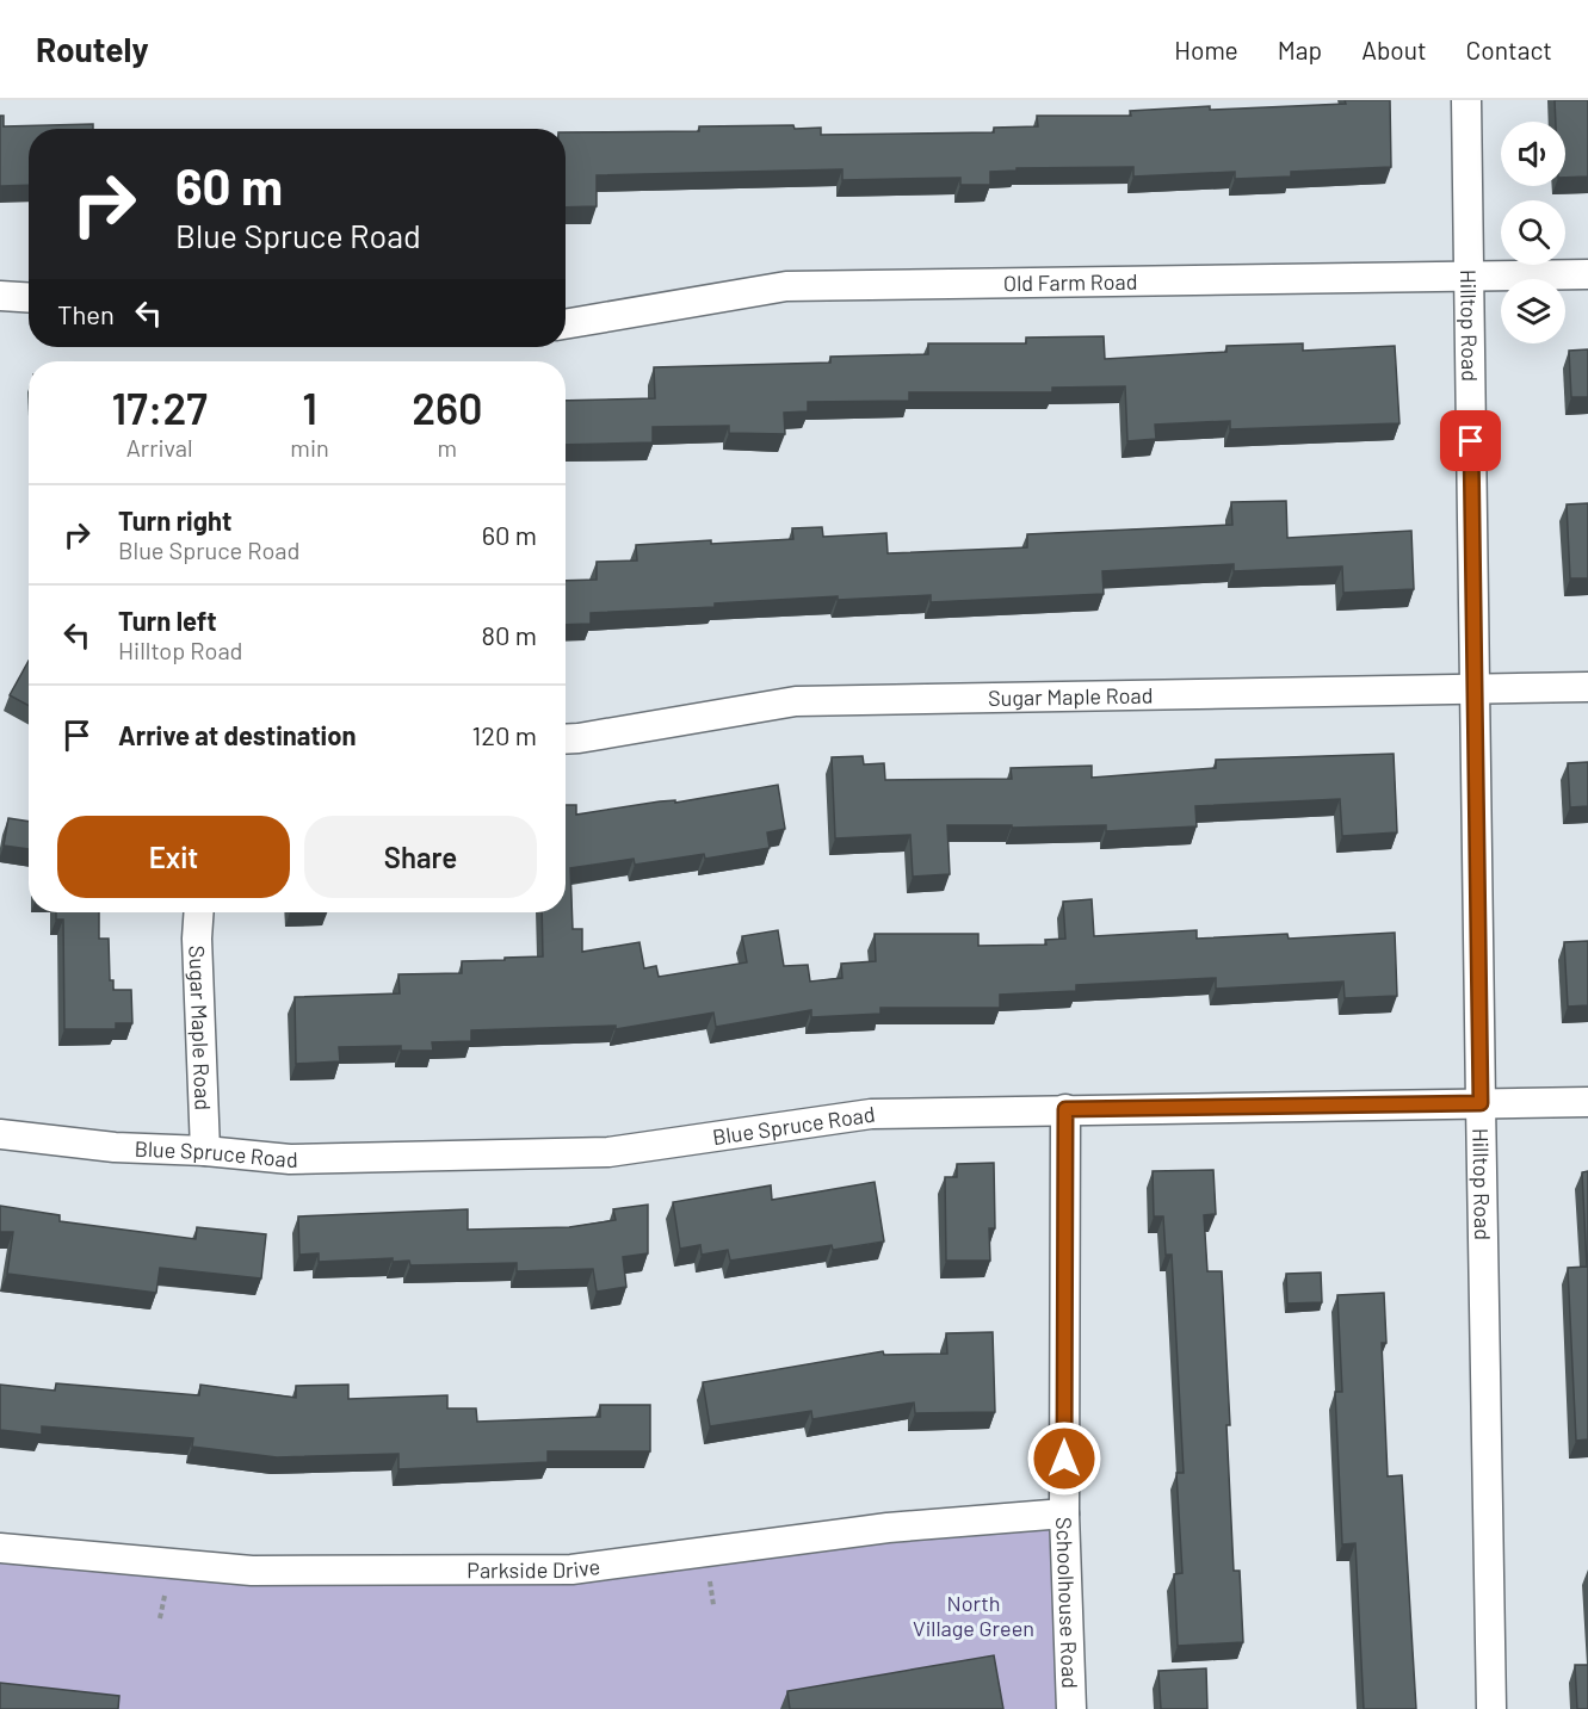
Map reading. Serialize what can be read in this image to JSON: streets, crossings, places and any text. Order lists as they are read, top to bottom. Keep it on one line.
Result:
{"streets":{"street":["Old Farm Road","Hilltop Road","Sugar Maple Road","Blue Spruce Road","Parkside Drive","Schoolhouse Road"]},"crossings":[["Old Farm Road","Hilltop Road"],["Hilltop Road","Sugar Maple Road"],["Hilltop Road","Blue Spruce Road"],["Sugar Maple Road","Blue Spruce Road"],["Blue Spruce Road","Schoolhouse Road"],["Parkside Drive","Schoolhouse Road"]],"parks":["North Village Green"],"page":{"header":"Routely","nav":["Home","Map","About","Contact"],"turn":["60 m","Blue Spruce Road"],"then":"Then","eta":["17:27","Arrival","1","min","260","m"],"list":[{"name":"Turn right","note":"Blue Spruce Road","value":"60 m"},{"name":"Turn left","note":"Hilltop Road","value":"80 m"},{"name":"Arrive at destination","value":"120 m"}],"buttons":["Exit","Share"]}}
